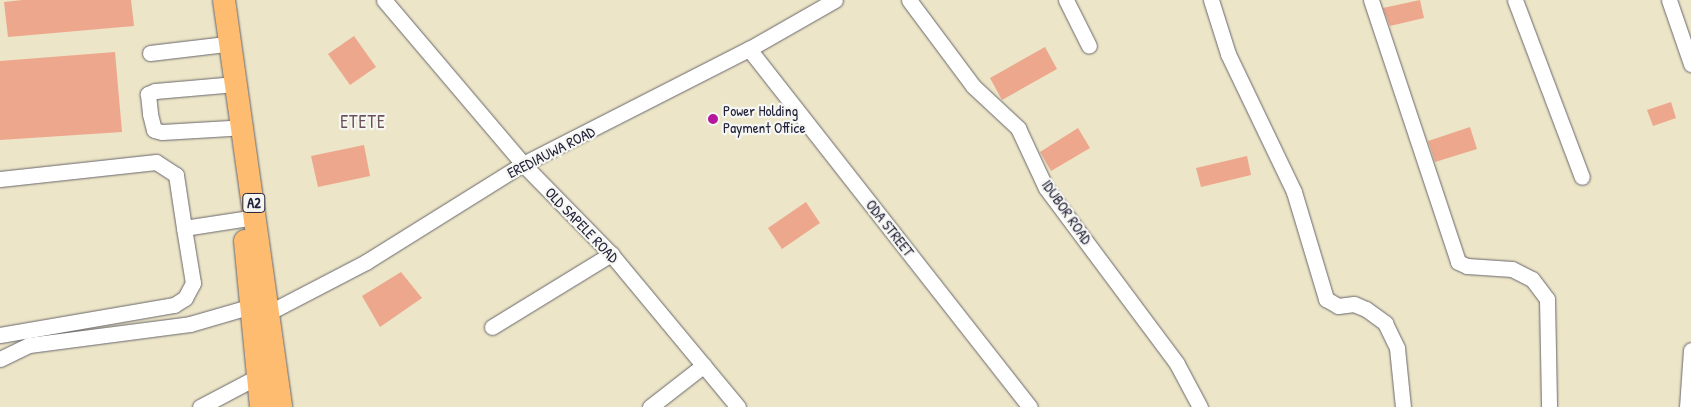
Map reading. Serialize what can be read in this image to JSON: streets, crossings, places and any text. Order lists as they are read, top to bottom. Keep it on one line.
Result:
{"streets":{"highway":["A2"],"street":["EREDIAUWA ROAD","IDUBOR ROAD","OLD SAPELE ROAD","ODA STREET"]},"crossings":[["EREDIAUWA ROAD","A2"],["EREDIAUWA ROAD","OLD SAPELE ROAD"],["EREDIAUWA ROAD","ODA STREET"]],"districts":["ETETE"],"places":["Power Holding Payment Office"]}
